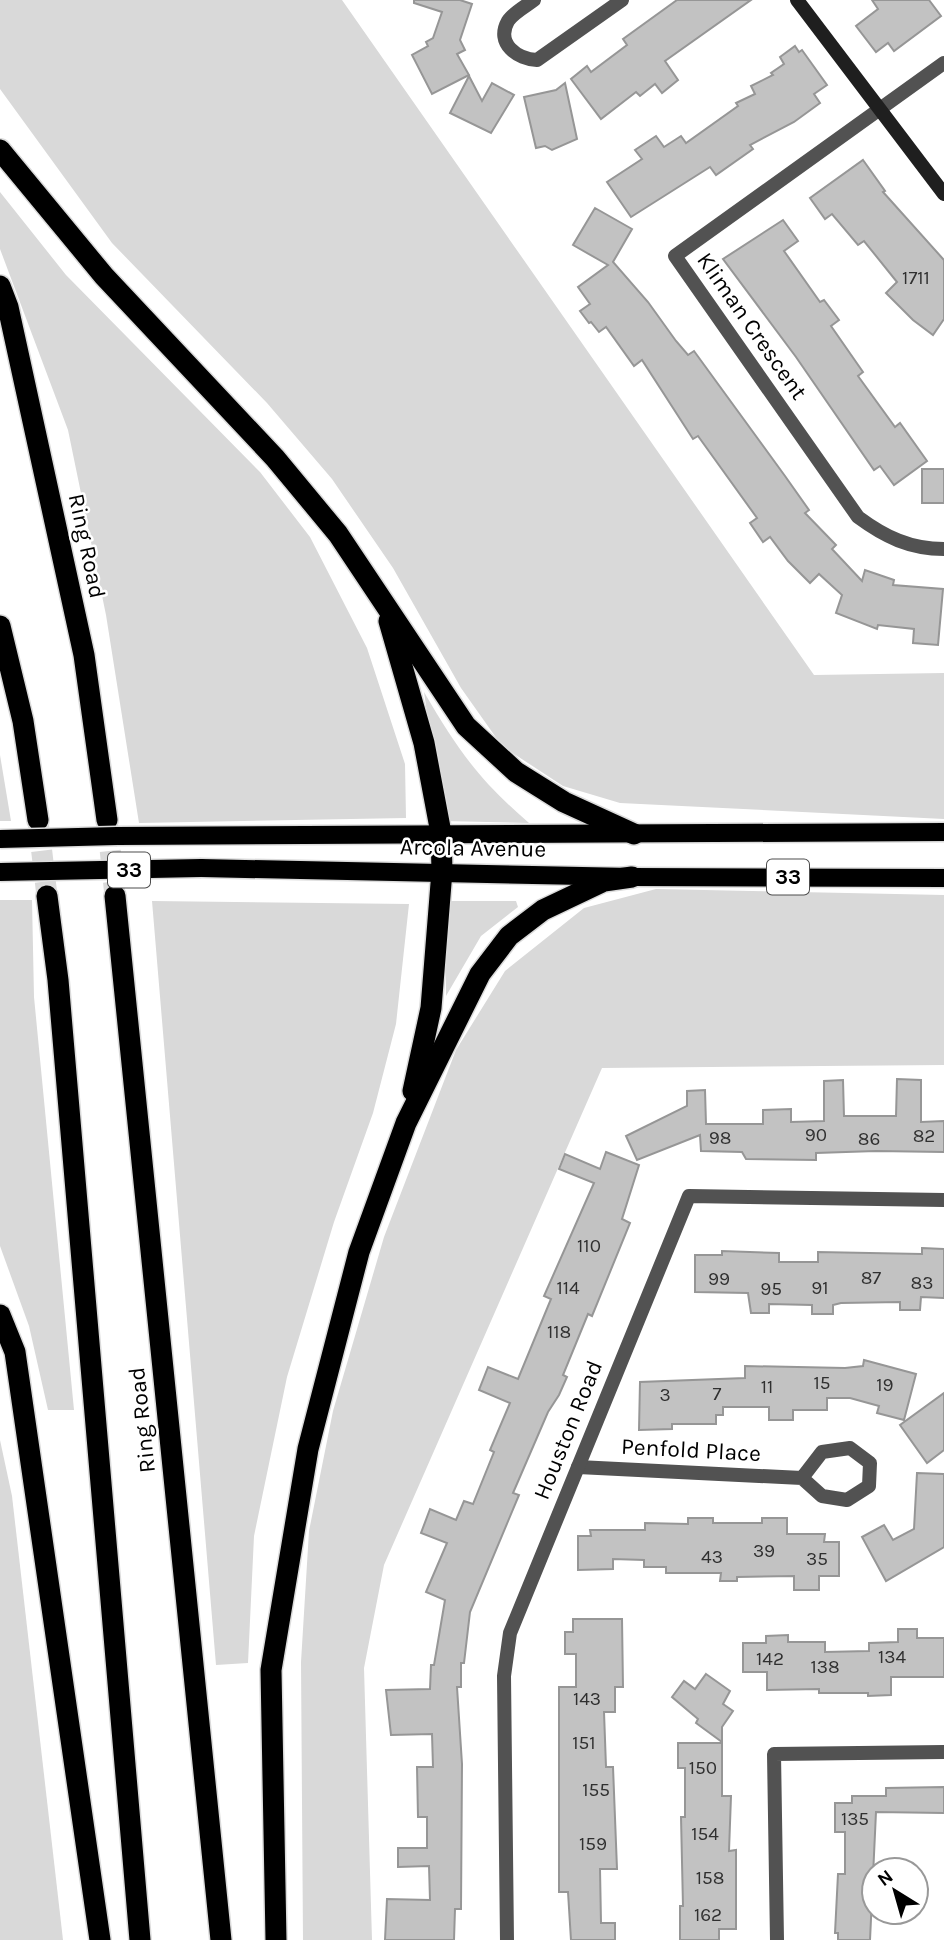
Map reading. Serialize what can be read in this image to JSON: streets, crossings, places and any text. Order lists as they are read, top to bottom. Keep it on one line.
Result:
{"streets":{"highway":["Ring Road"],"main road":["Arcola Avenue","33"],"street":["Kliman Crescent","Houston Road","Penfold Place"]},"crossings":[["Houston Road","Penfold Place"]],"house_numbers":["1711","90","82","98","86","110","87","99","83","114","91","95","118","15","19","11","7","3","39","43","35","134","142","138","143","151","150","155","135","154","159","158","162"],"north":"top left"}
